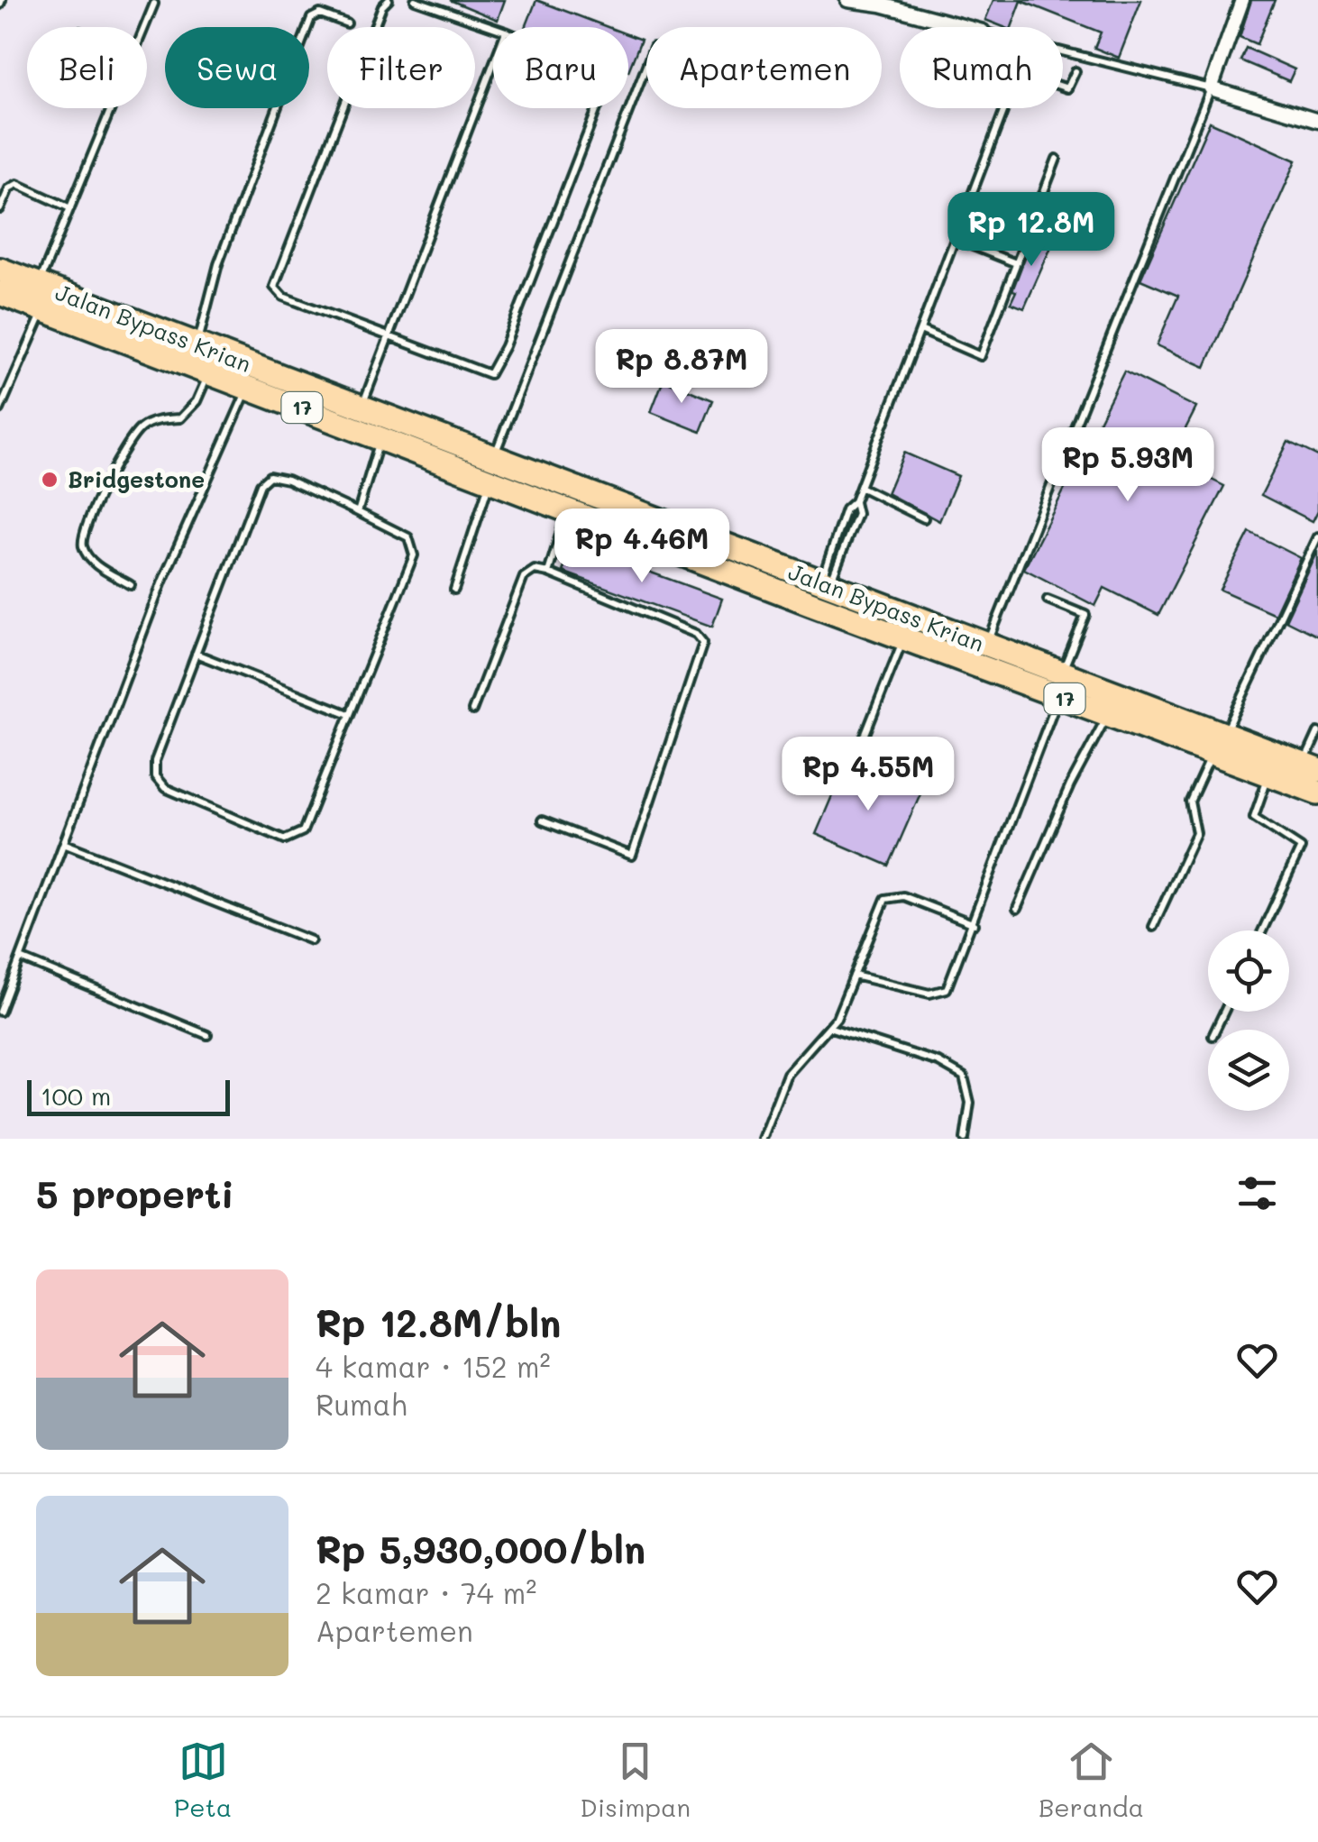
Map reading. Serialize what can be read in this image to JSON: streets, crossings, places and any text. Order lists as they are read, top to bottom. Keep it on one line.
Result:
{"streets":{"highway":["Jalan Bypass Krian","17"]},"places":["Bridgestone"],"scale_bar":"100 m","page":{"chip":["Beli","Sewa","Filter","Baru","Apartemen","Rumah"],"price":["Rp 12.8M","Rp 8.87M","Rp 5.93M","Rp 4.46M","Rp 4.55M"],"scale":"100 m","heading":"5 properti","list":[{"name":"Rp 12.8M/bln","note":"4 kamar · 152 m² · Rumah"},{"name":"Rp 5,930,000/bln","note":"2 kamar · 74 m² · Apartemen"}],"tabs":["Peta","Disimpan","Beranda"]}}
